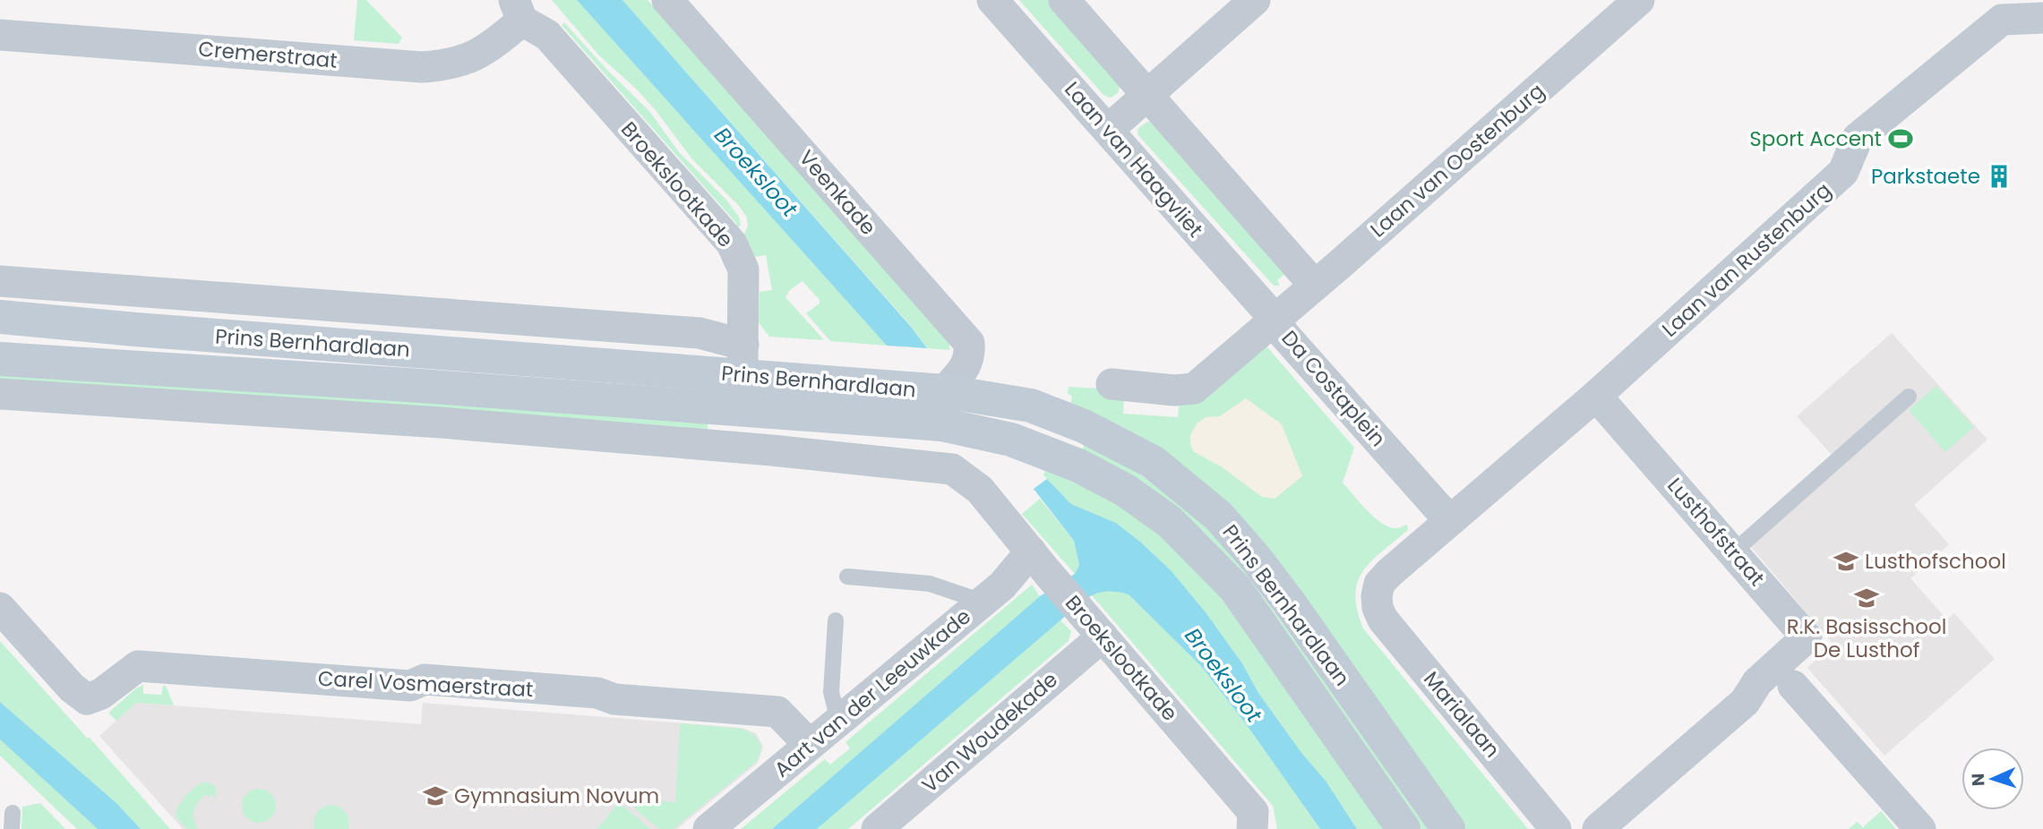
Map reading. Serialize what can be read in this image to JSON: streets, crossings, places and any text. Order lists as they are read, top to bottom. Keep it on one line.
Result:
{"streets":{"main road":["Prins Bernhardlaan"],"street":["Cremerstraat","Laan van Haagvliet","Laan van Oostenburg","Broekslootkade","Veenkade","Laan van Rustenburg","Da Costaplein","Lusthofstraat","Carel Vosmaerstraat","Aart van der Leeuwkade","Marialaan","Van Woudekade"]},"crossings":[["Cremerstraat","Broekslootkade"],["Laan van Haagvliet","Laan van Oostenburg"],["Laan van Haagvliet","Da Costaplein"],["Laan van Oostenburg","Da Costaplein"],["Broekslootkade","Prins Bernhardlaan"],["Broekslootkade","Aart van der Leeuwkade"],["Broekslootkade","Van Woudekade"],["Veenkade","Prins Bernhardlaan"],["Laan van Rustenburg","Da Costaplein"],["Laan van Rustenburg","Lusthofstraat"],["Laan van Rustenburg","Marialaan"],["Da Costaplein","Marialaan"],["Carel Vosmaerstraat","Aart van der Leeuwkade"]],"water":["Broeksloot"],"places":{"sports":["Sport Accent"],"building":["Parkstaete"],"school or university":["Lusthofschool","R.K. Basisschool De Lusthof","Gymnasium Novum"]},"north":"left"}
